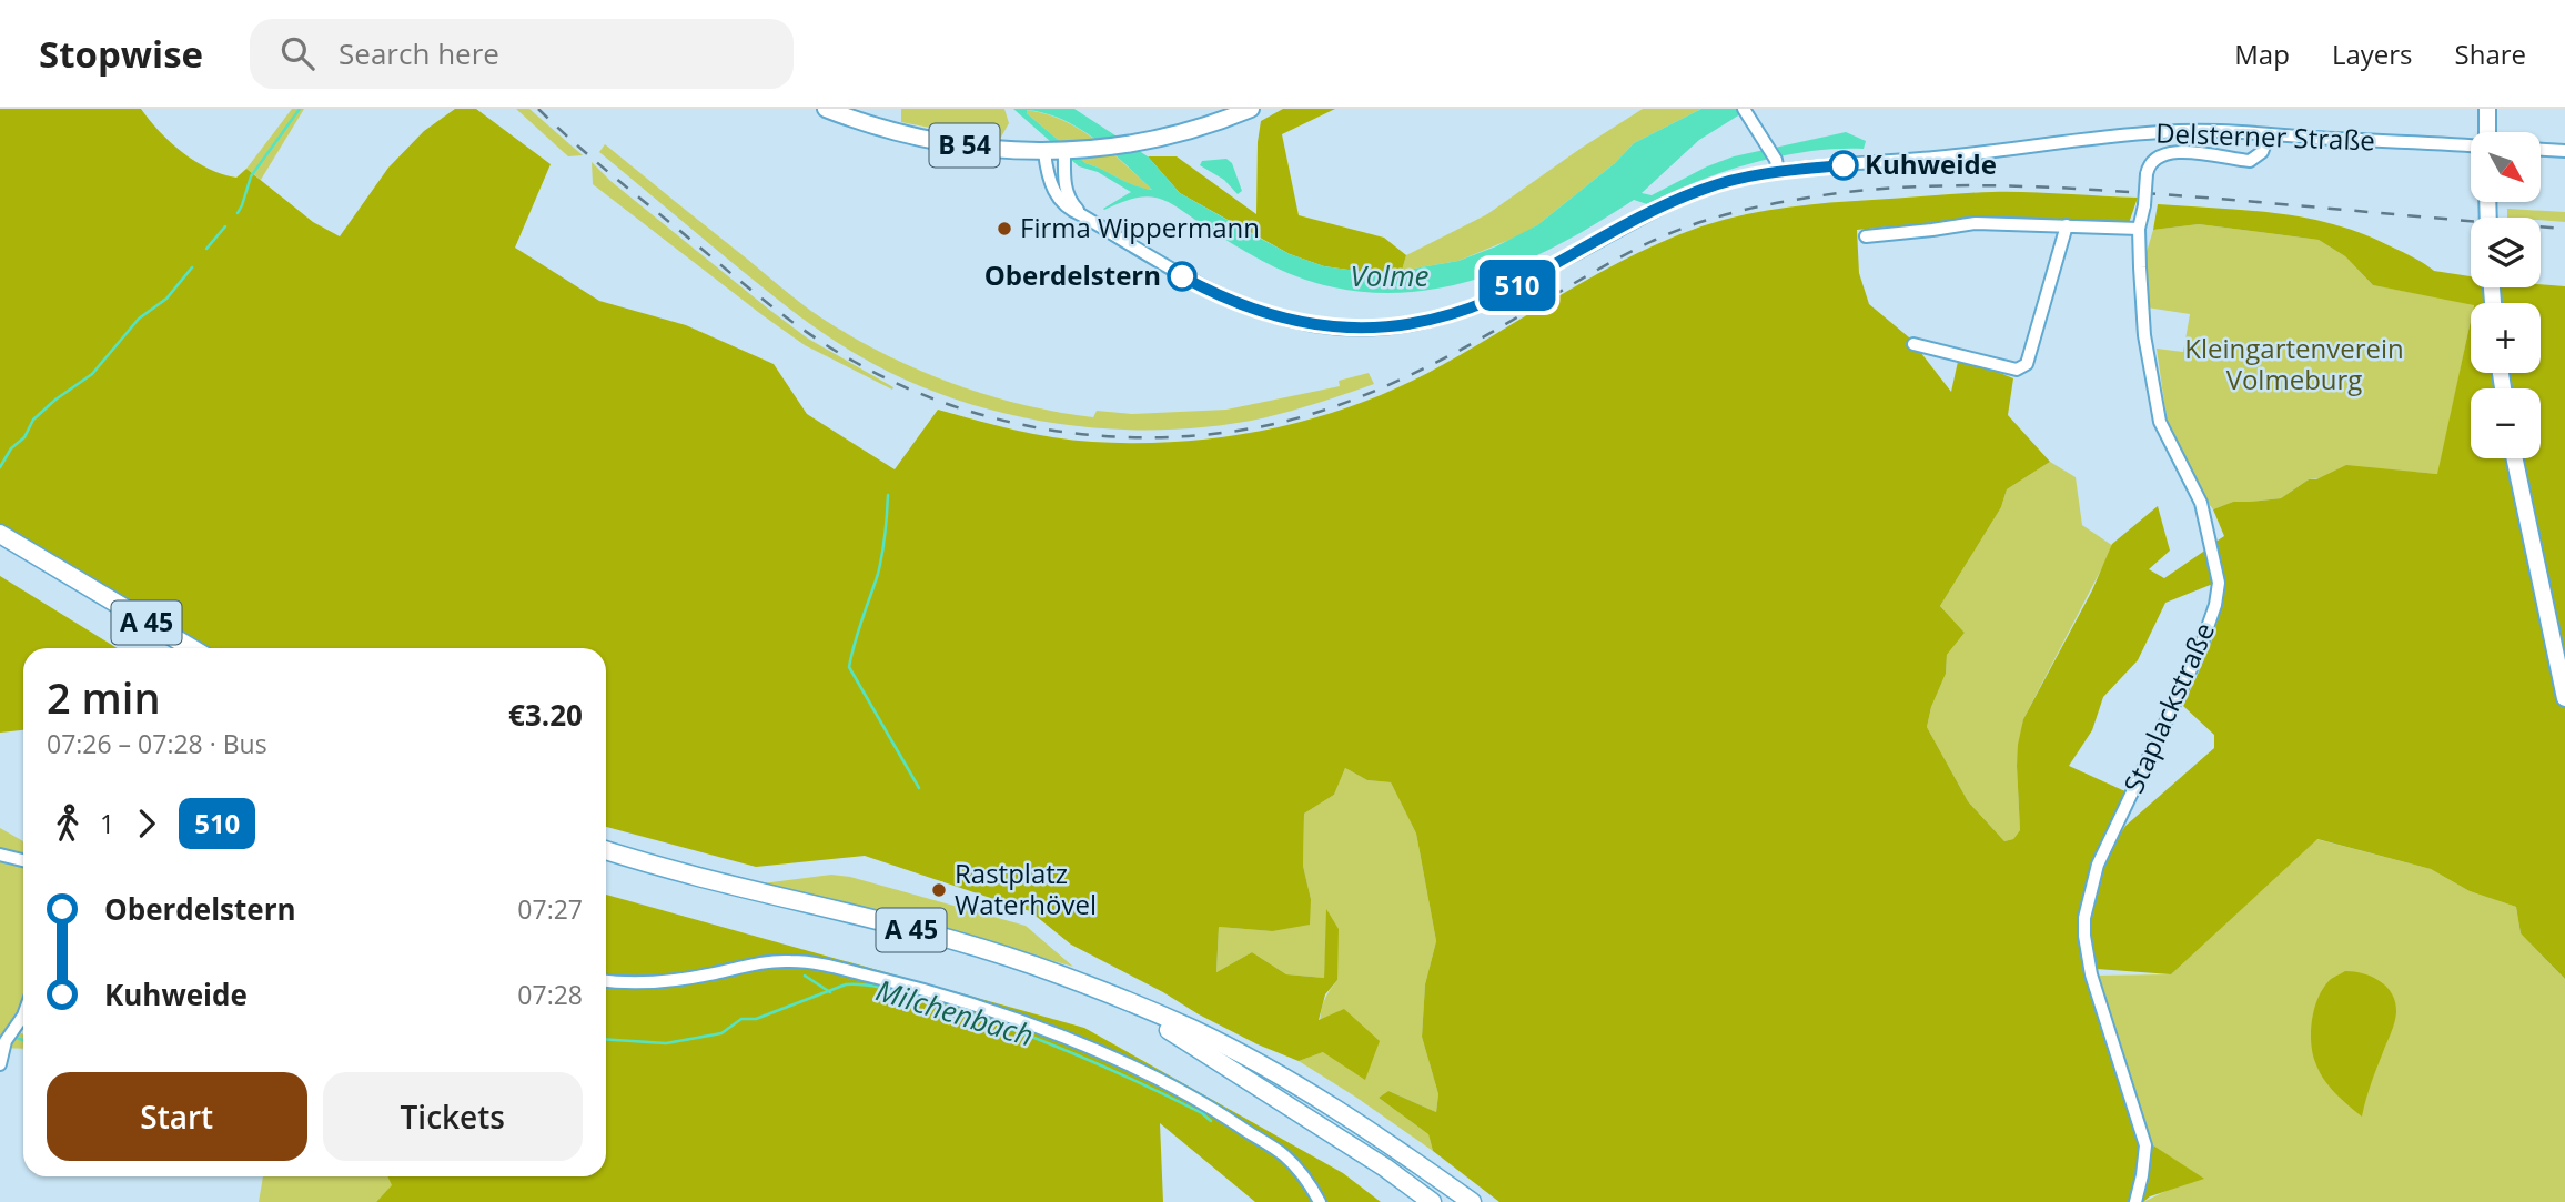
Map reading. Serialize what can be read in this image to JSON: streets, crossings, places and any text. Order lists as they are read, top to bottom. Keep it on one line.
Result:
{"streets":{"highway":["A 45"],"main road":["B 54"],"street":["Delsterner Straße","Staplackstraße"]},"crossings":[["Delsterner Straße","B 54"],["Delsterner Straße","Staplackstraße"]],"water":["Volme","Milchenbach"],"parks":["Kleingartenverein Volmeburg"],"places":["Kuhweide","Firma Wippermann","Oberdelstern","Rastplatz Waterhövel"],"lines":["bus line 510"],"north":"bottom right","page":{"header":"Stopwise","search":"Search here","nav":["Map","Layers","Share"],"on_map":"510","map_buttons":["+","−"],"heading":["2 min","07:26 – 07:28 · Bus","€3.20"],"legs":["1","510"],"list":[{"name":"Oberdelstern","value":"07:27"},{"name":"Kuhweide","value":"07:28"}],"buttons":["Start","Tickets"]}}
